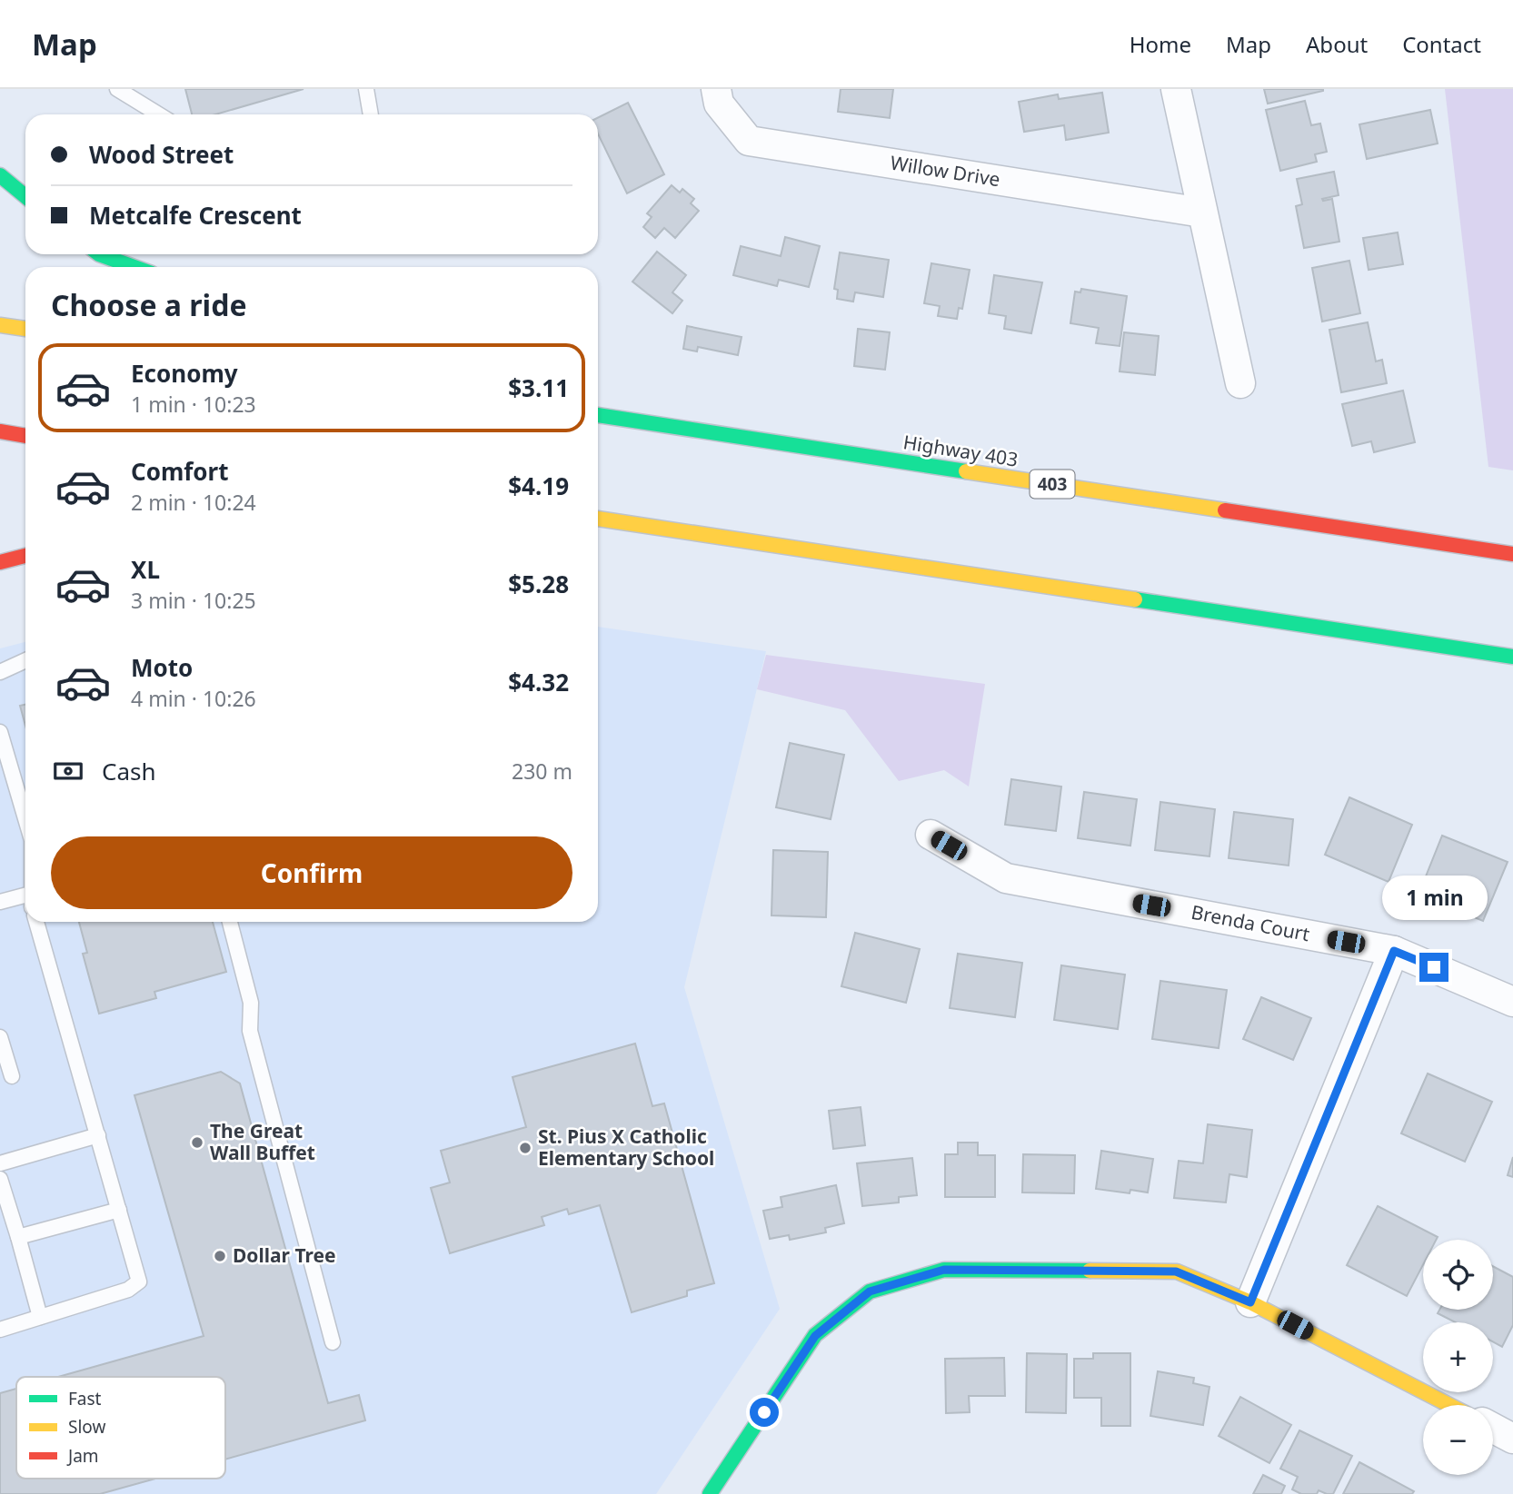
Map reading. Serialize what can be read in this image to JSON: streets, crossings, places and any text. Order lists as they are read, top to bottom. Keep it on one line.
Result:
{"streets":{"main road":["Highway 403","403"],"street":["Willow Drive","Brenda Court"]},"places":["The Great Wall Buffet","St. Pius X Catholic Elementary School","Dollar Tree"],"legend":["Fast","Slow","Jam"],"page":{"header":"Map","nav":["Home","Map","About","Contact"],"banner":["Wood Street","Metcalfe Crescent"],"heading":"Choose a ride","list":[{"name":"Economy","note":"1 min · 10:23","value":"$3.11"},{"name":"Comfort","note":"2 min · 10:24","value":"$4.19"},{"name":"XL","note":"3 min · 10:25","value":"$5.28"},{"name":"Moto","note":"4 min · 10:26","value":"$4.32"}],"pay":["Cash","230 m"],"buttons":"Confirm","bubble":"1 min","map_buttons":["+","−"]}}
